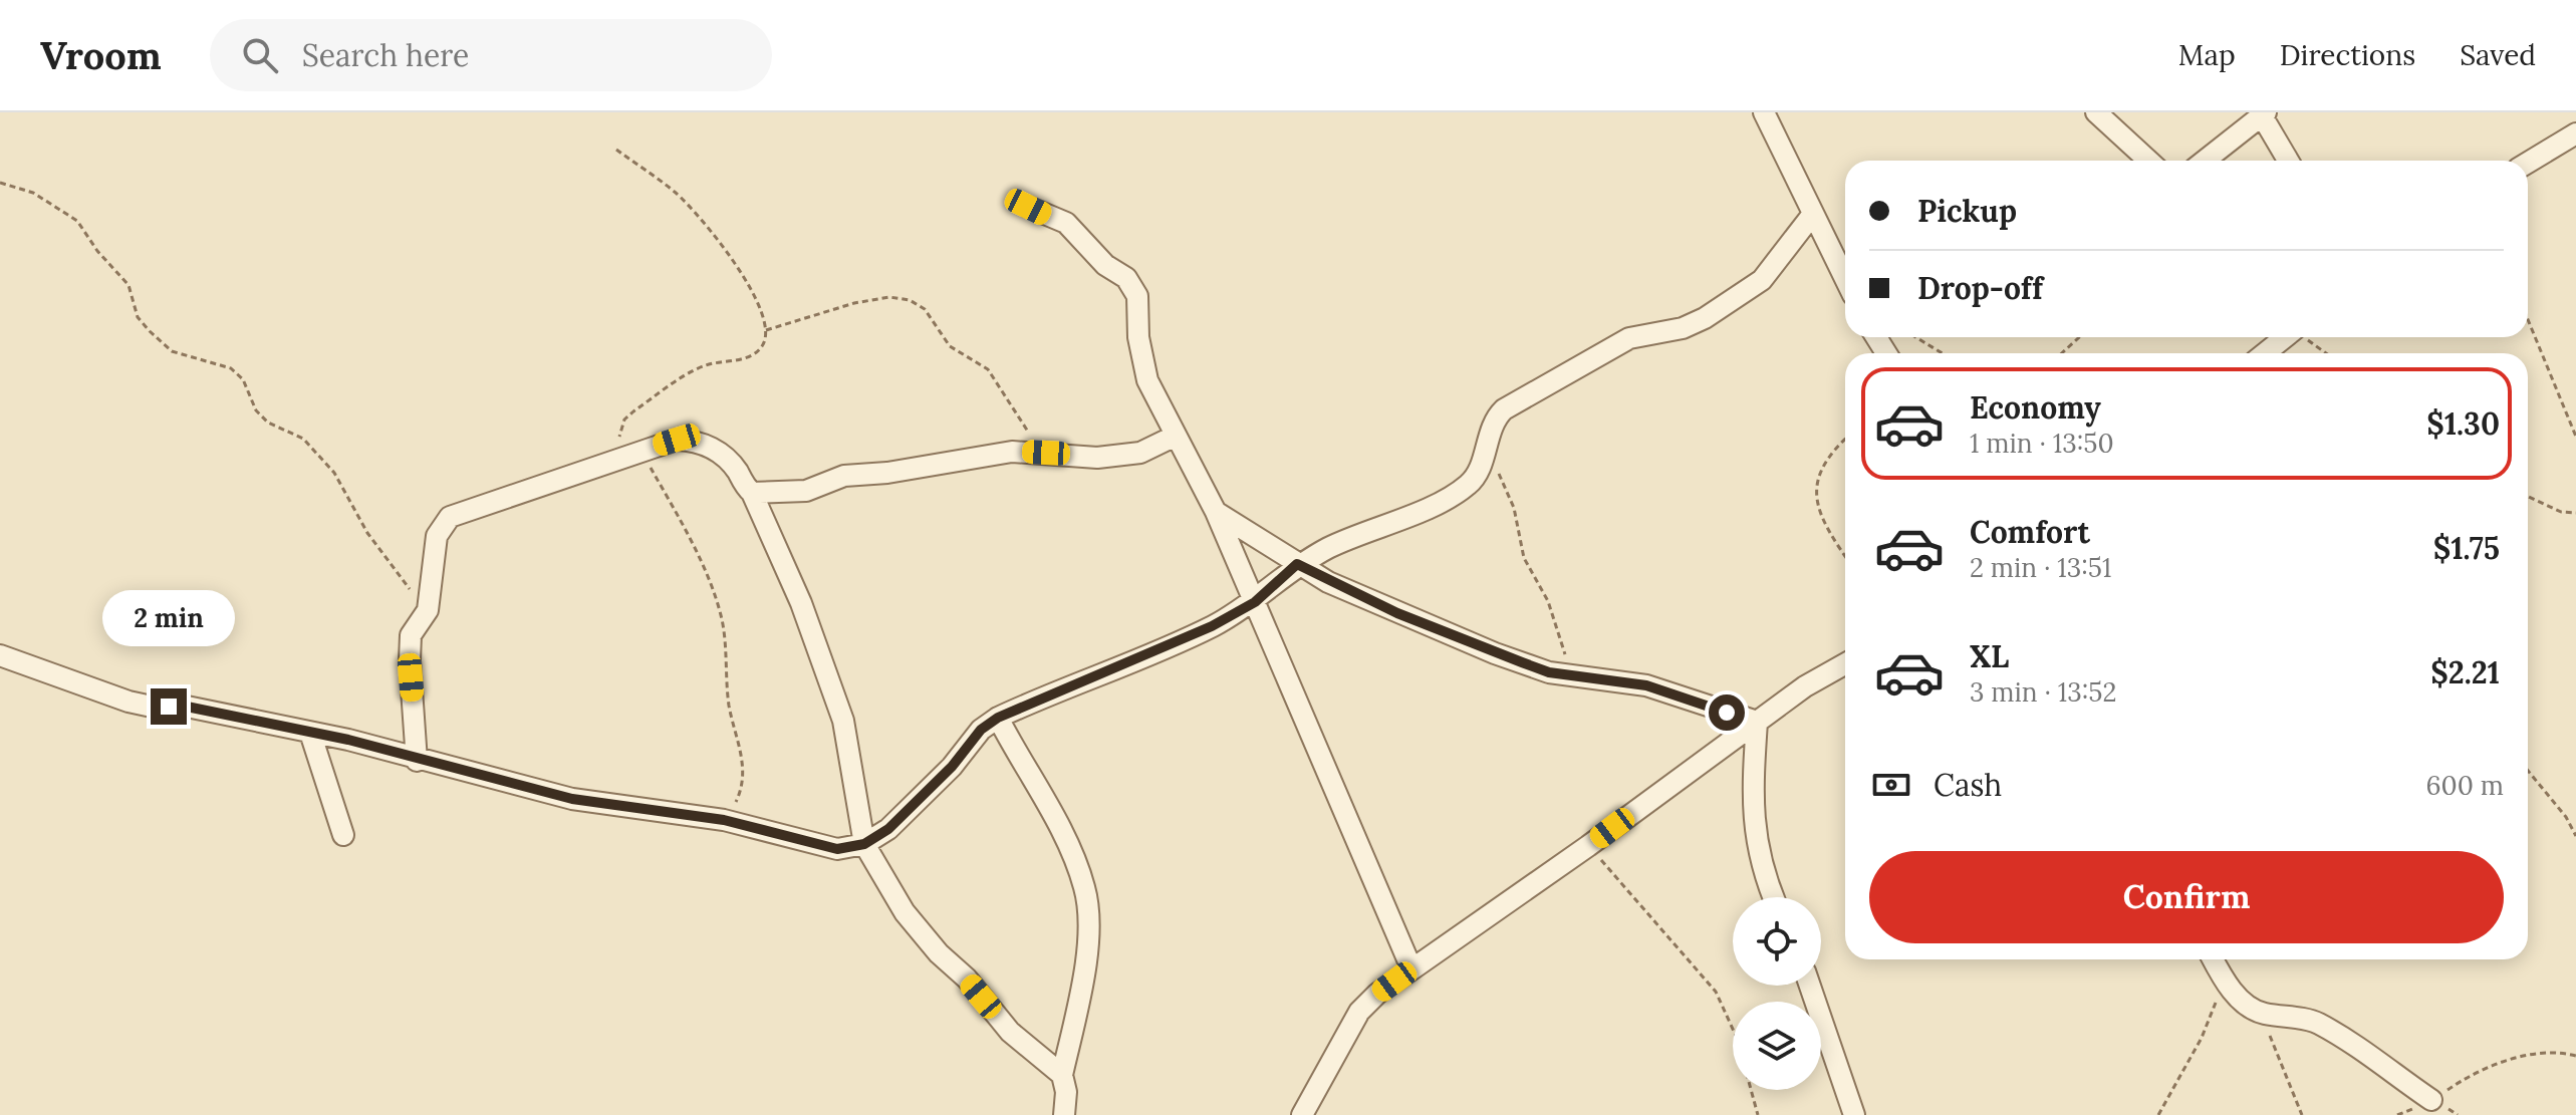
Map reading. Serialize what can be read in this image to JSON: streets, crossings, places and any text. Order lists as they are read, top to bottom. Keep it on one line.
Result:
{"page":{"header":"Vroom","search":"Search here","nav":["Map","Directions","Saved"],"banner":["Pickup","Drop-off"],"list":[{"name":"Economy","note":"1 min · 13:50","value":"$1.30"},{"name":"Comfort","note":"2 min · 13:51","value":"$1.75"},{"name":"XL","note":"3 min · 13:52","value":"$2.21"}],"bubble":"2 min","pay":["Cash","600 m"],"buttons":"Confirm"}}
